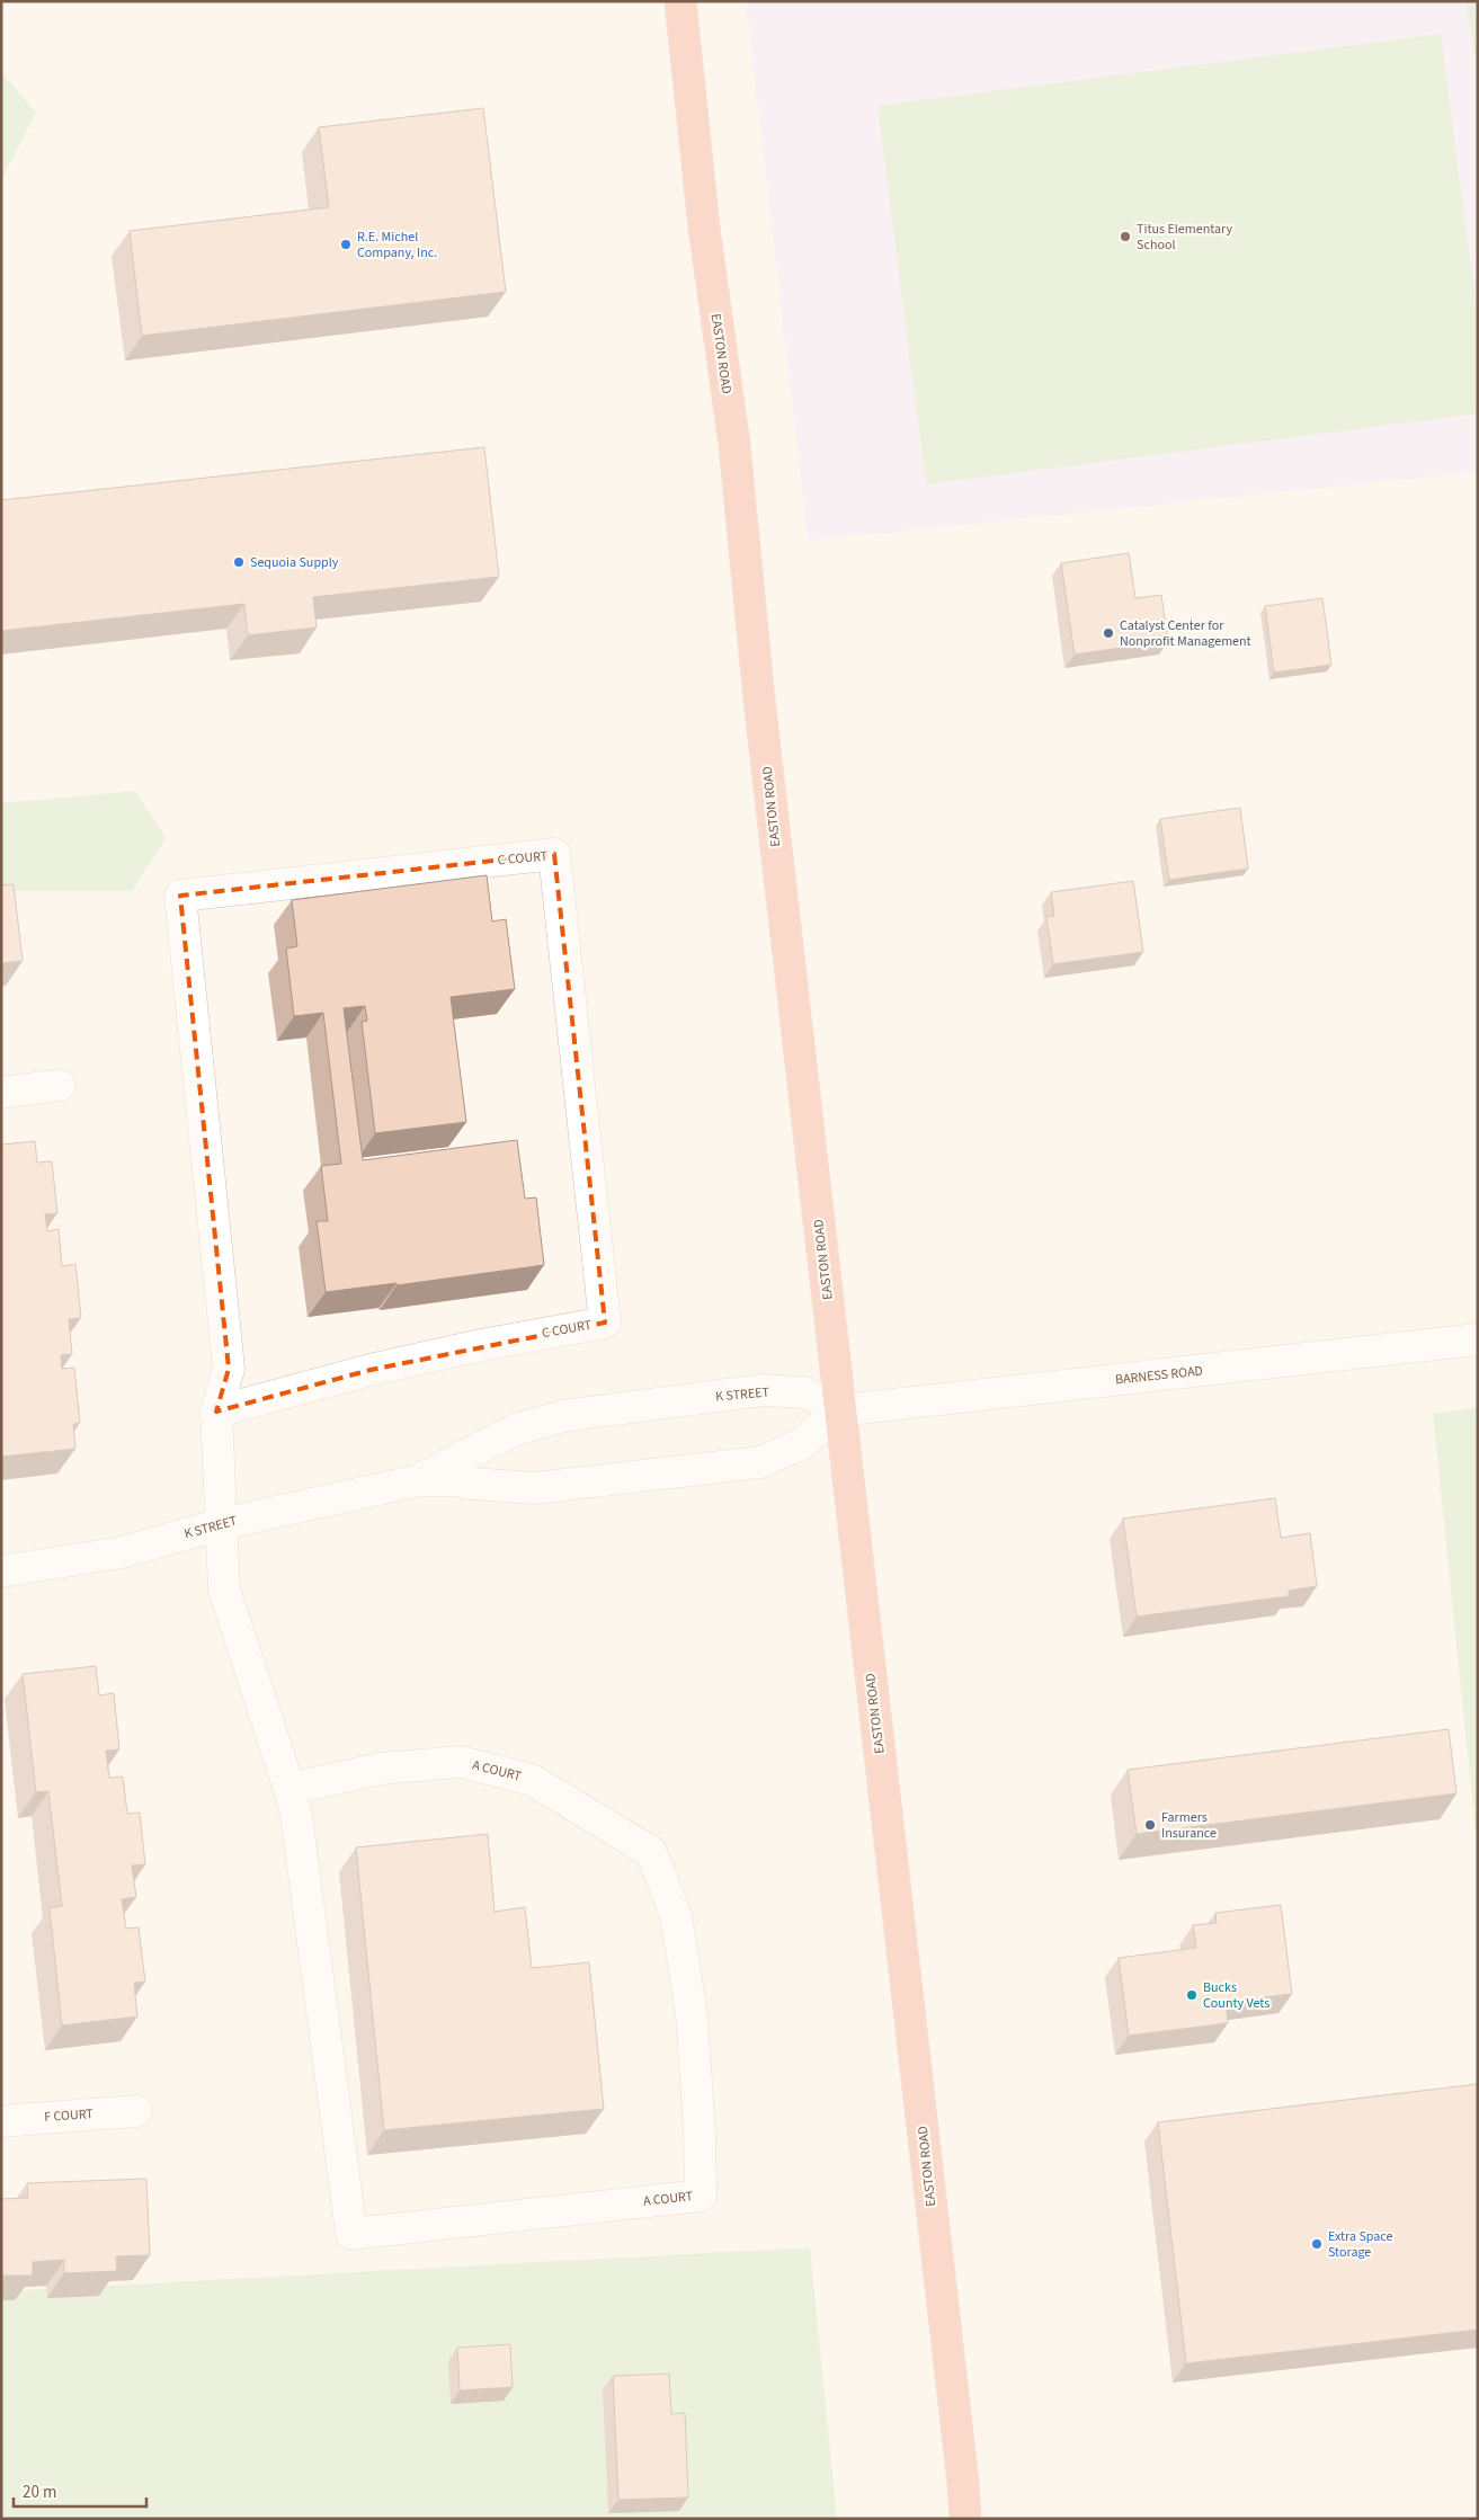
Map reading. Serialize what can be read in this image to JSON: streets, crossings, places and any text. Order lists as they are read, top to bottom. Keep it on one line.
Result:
{"streets":{"highway":["EASTON ROAD"],"street":["C COURT","BARNESS ROAD","K STREET","A COURT","F COURT"]},"crossings":[["EASTON ROAD","BARNESS ROAD"],["EASTON ROAD","K STREET"],["C COURT","K STREET"],["C COURT","A COURT"],["BARNESS ROAD","K STREET"],["K STREET","A COURT"]],"places":["Titus Elementary School","R.E. Michel Company, Inc.","Sequoia Supply","Catalyst Center for Nonprofit Management","Farmers Insurance","Bucks County Vets","Extra Space Storage"],"scale_bar":"20 m"}
